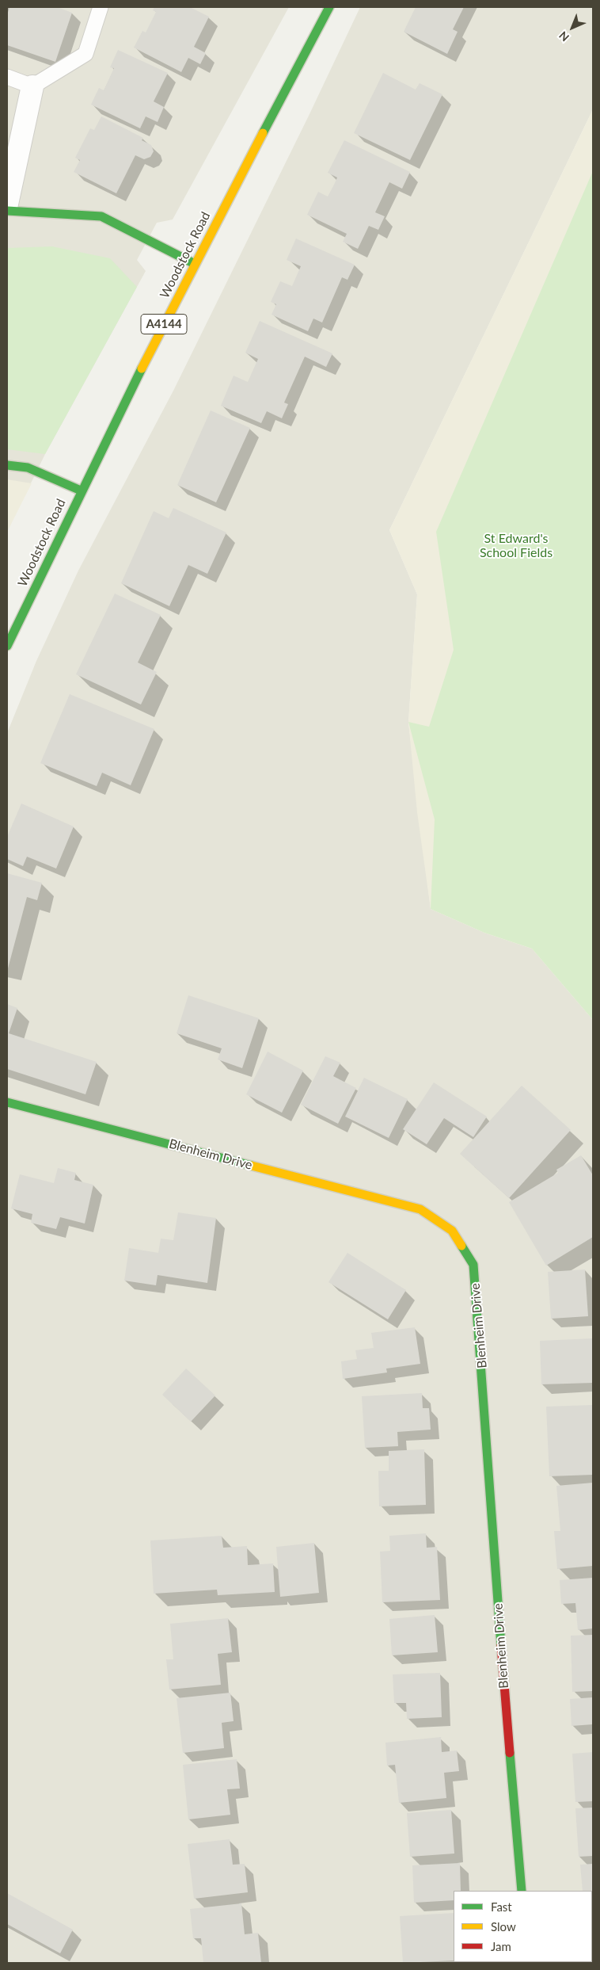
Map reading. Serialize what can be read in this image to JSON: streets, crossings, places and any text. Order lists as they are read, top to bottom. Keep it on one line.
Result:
{"streets":{"street":["Woodstock Road","A4144","Blenheim Drive"]},"parks":["St Edward's School Fields"],"legend":["Fast","Slow","Jam"],"north":"bottom left"}
